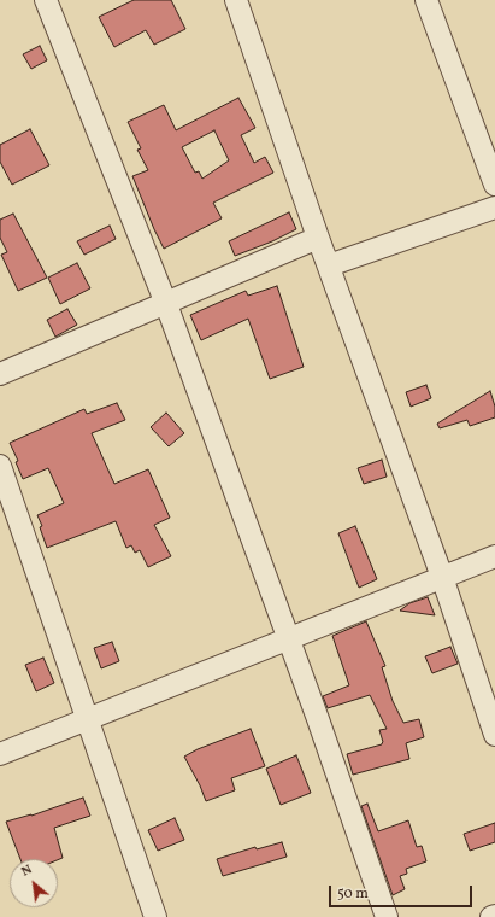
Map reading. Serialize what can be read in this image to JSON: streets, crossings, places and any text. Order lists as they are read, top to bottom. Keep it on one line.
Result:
{"scale_bar":"50 m","north":"top left"}
